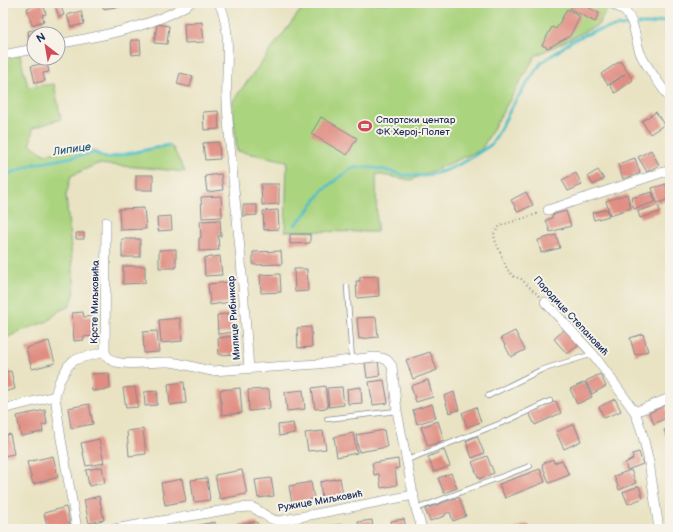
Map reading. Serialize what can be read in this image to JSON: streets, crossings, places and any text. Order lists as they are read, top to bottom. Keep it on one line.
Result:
{"streets":{"street":["Крсте Миљковића","Породице Степановић","Милице Рибникар","Ружице Миљковић"]},"crossings":[["Крсте Миљковића","Милице Рибникар"],["Милице Рибникар","Ружице Миљковић"]],"water":["Липице"],"places":{"sports":["Спортски центар ФК Херој-Полет"]},"north":"top left"}
